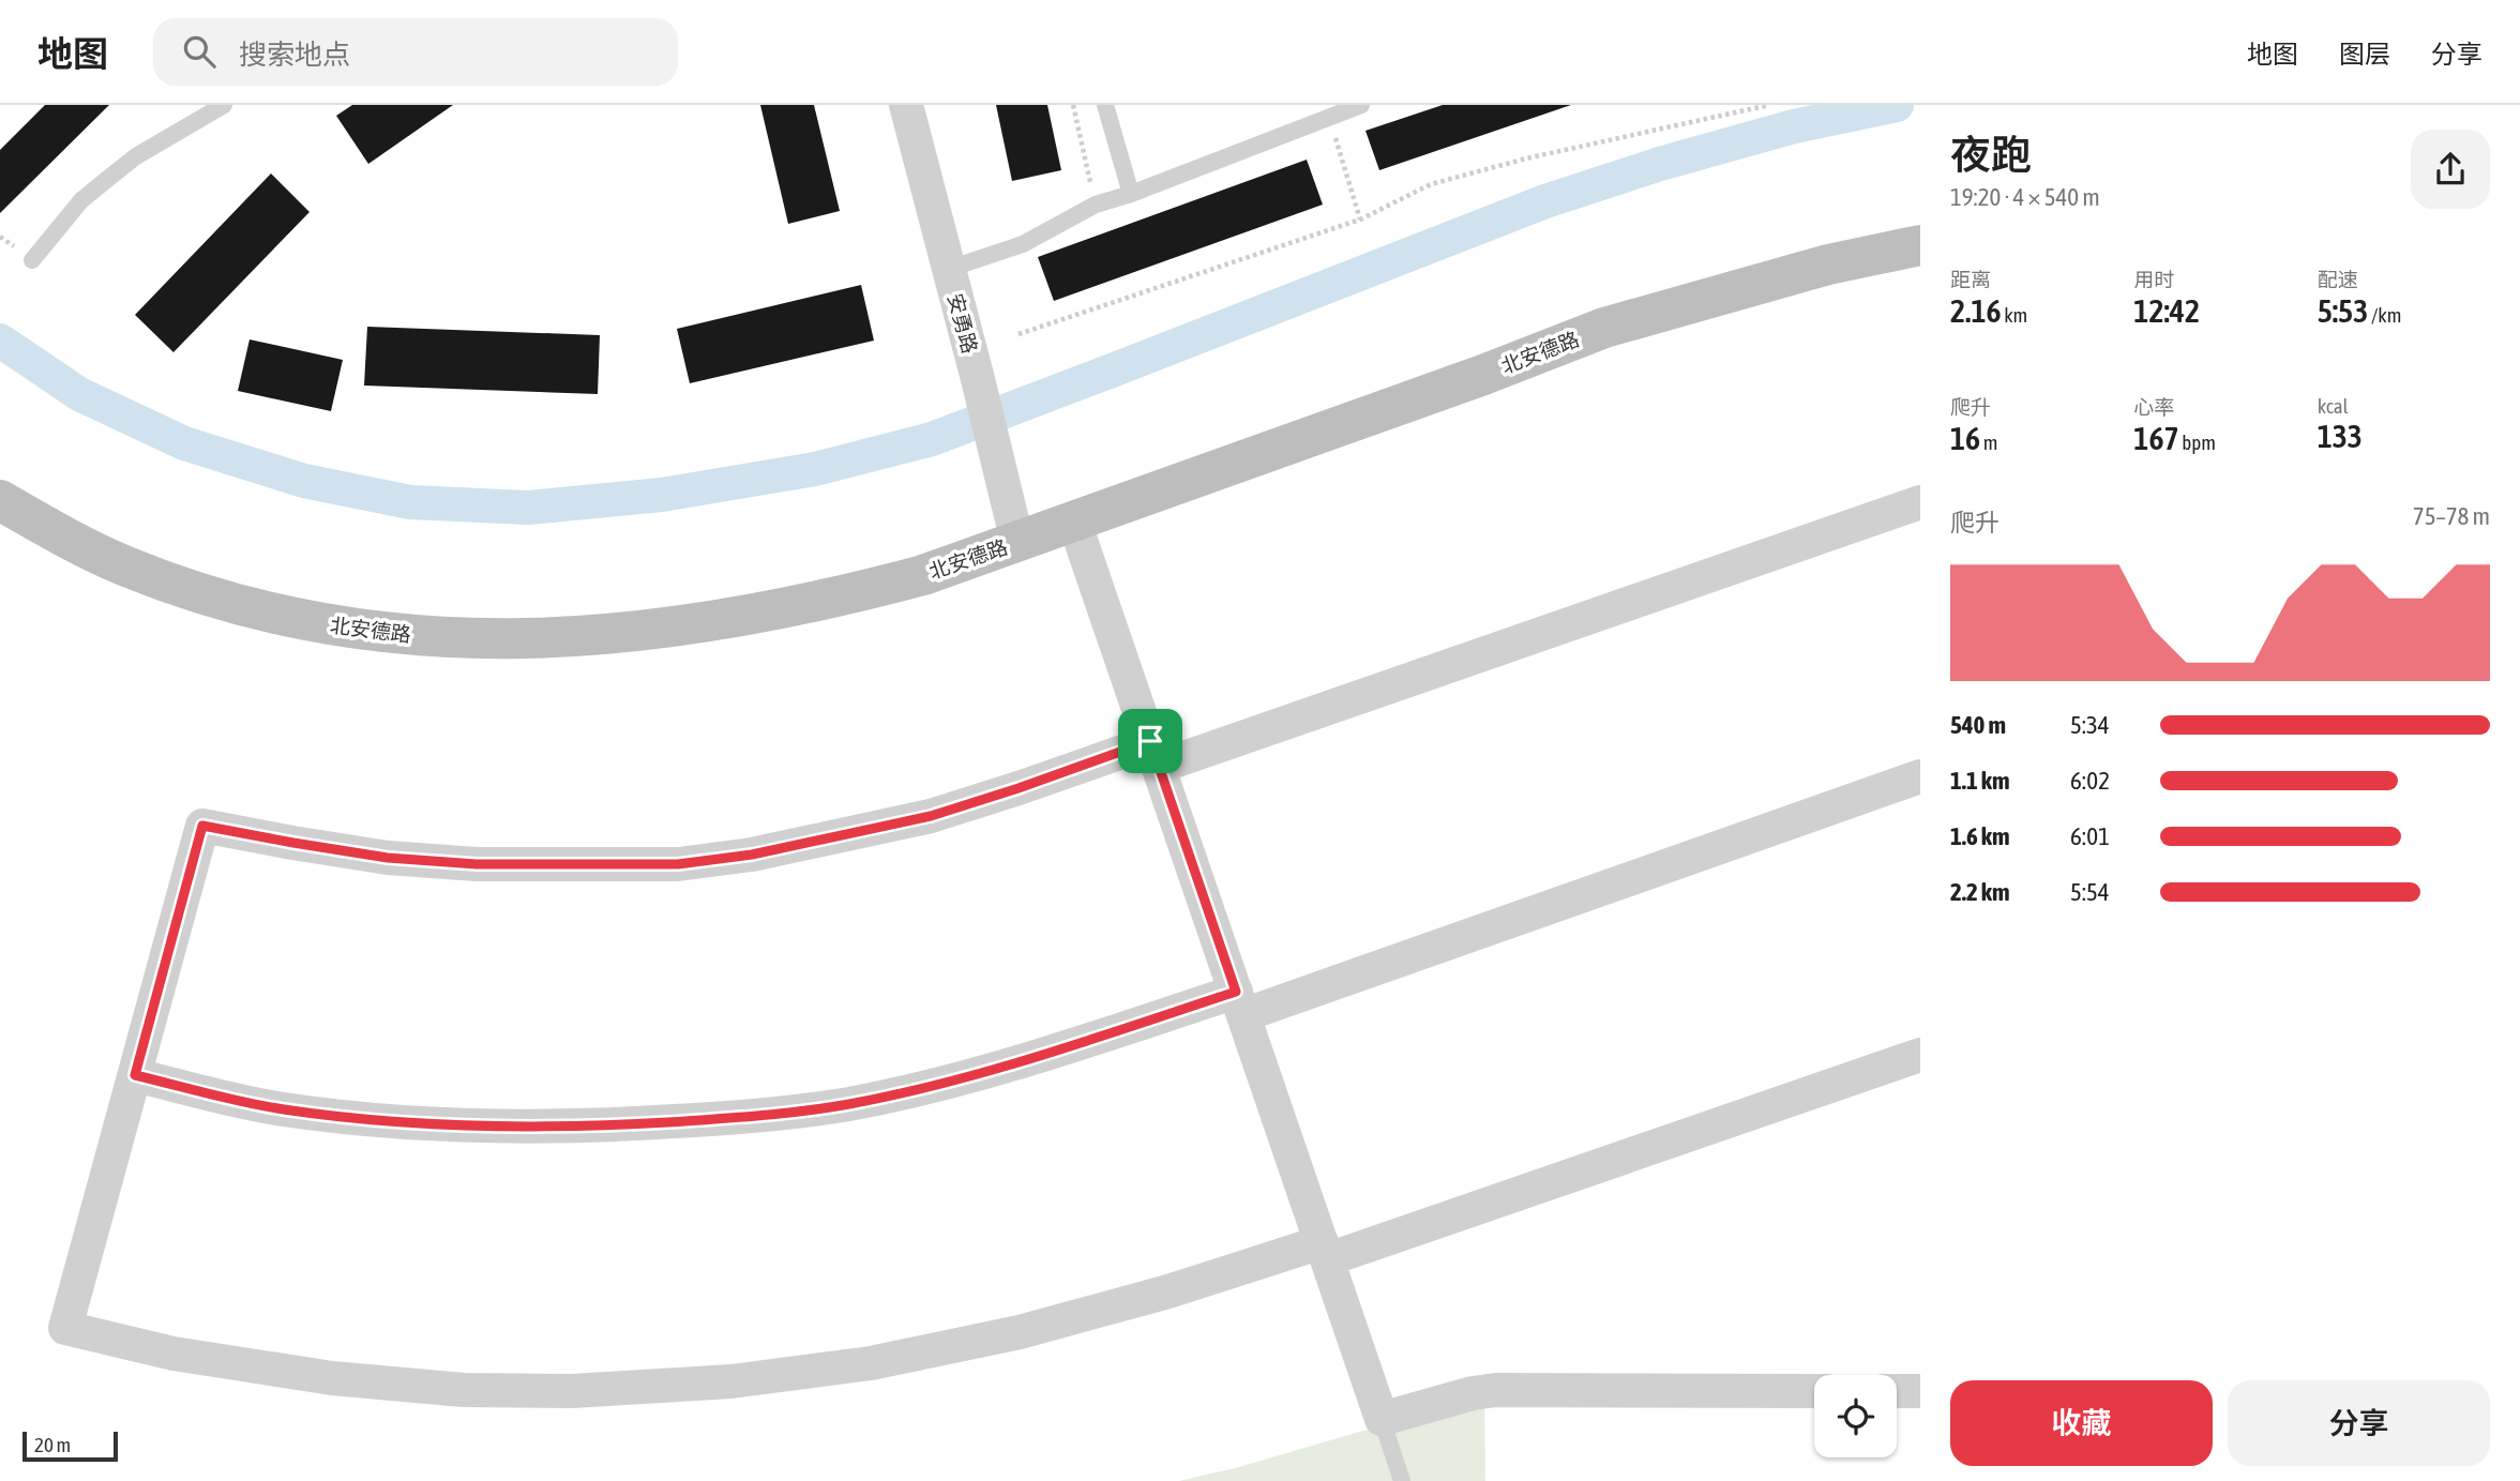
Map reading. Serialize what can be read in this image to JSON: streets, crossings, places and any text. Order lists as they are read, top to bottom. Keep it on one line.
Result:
{"streets":{"street":["安勇路","北安德路"]},"crossings":[["安勇路","北安德路"]],"scale_bar":"20 m","page":{"header":"地图","search":"搜索地点","nav":["地图","图层","分享"],"heading":["夜跑","19:20 · 4 × 540 m"],"stats":[["距离","2.16 km"],["用时","12:42"],["配速","5:53 /km"],["爬升","16 m"],["心率","167 bpm"],["kcal","133"]],"chart":["爬升","75–78 m"],"list":[{"name":"540 m","note":"5:34"},{"name":"1.1 km","note":"6:02"},{"name":"1.6 km","note":"6:01"},{"name":"2.2 km","note":"5:54"}],"buttons":["收藏","分享"],"scale":"20 m"}}
